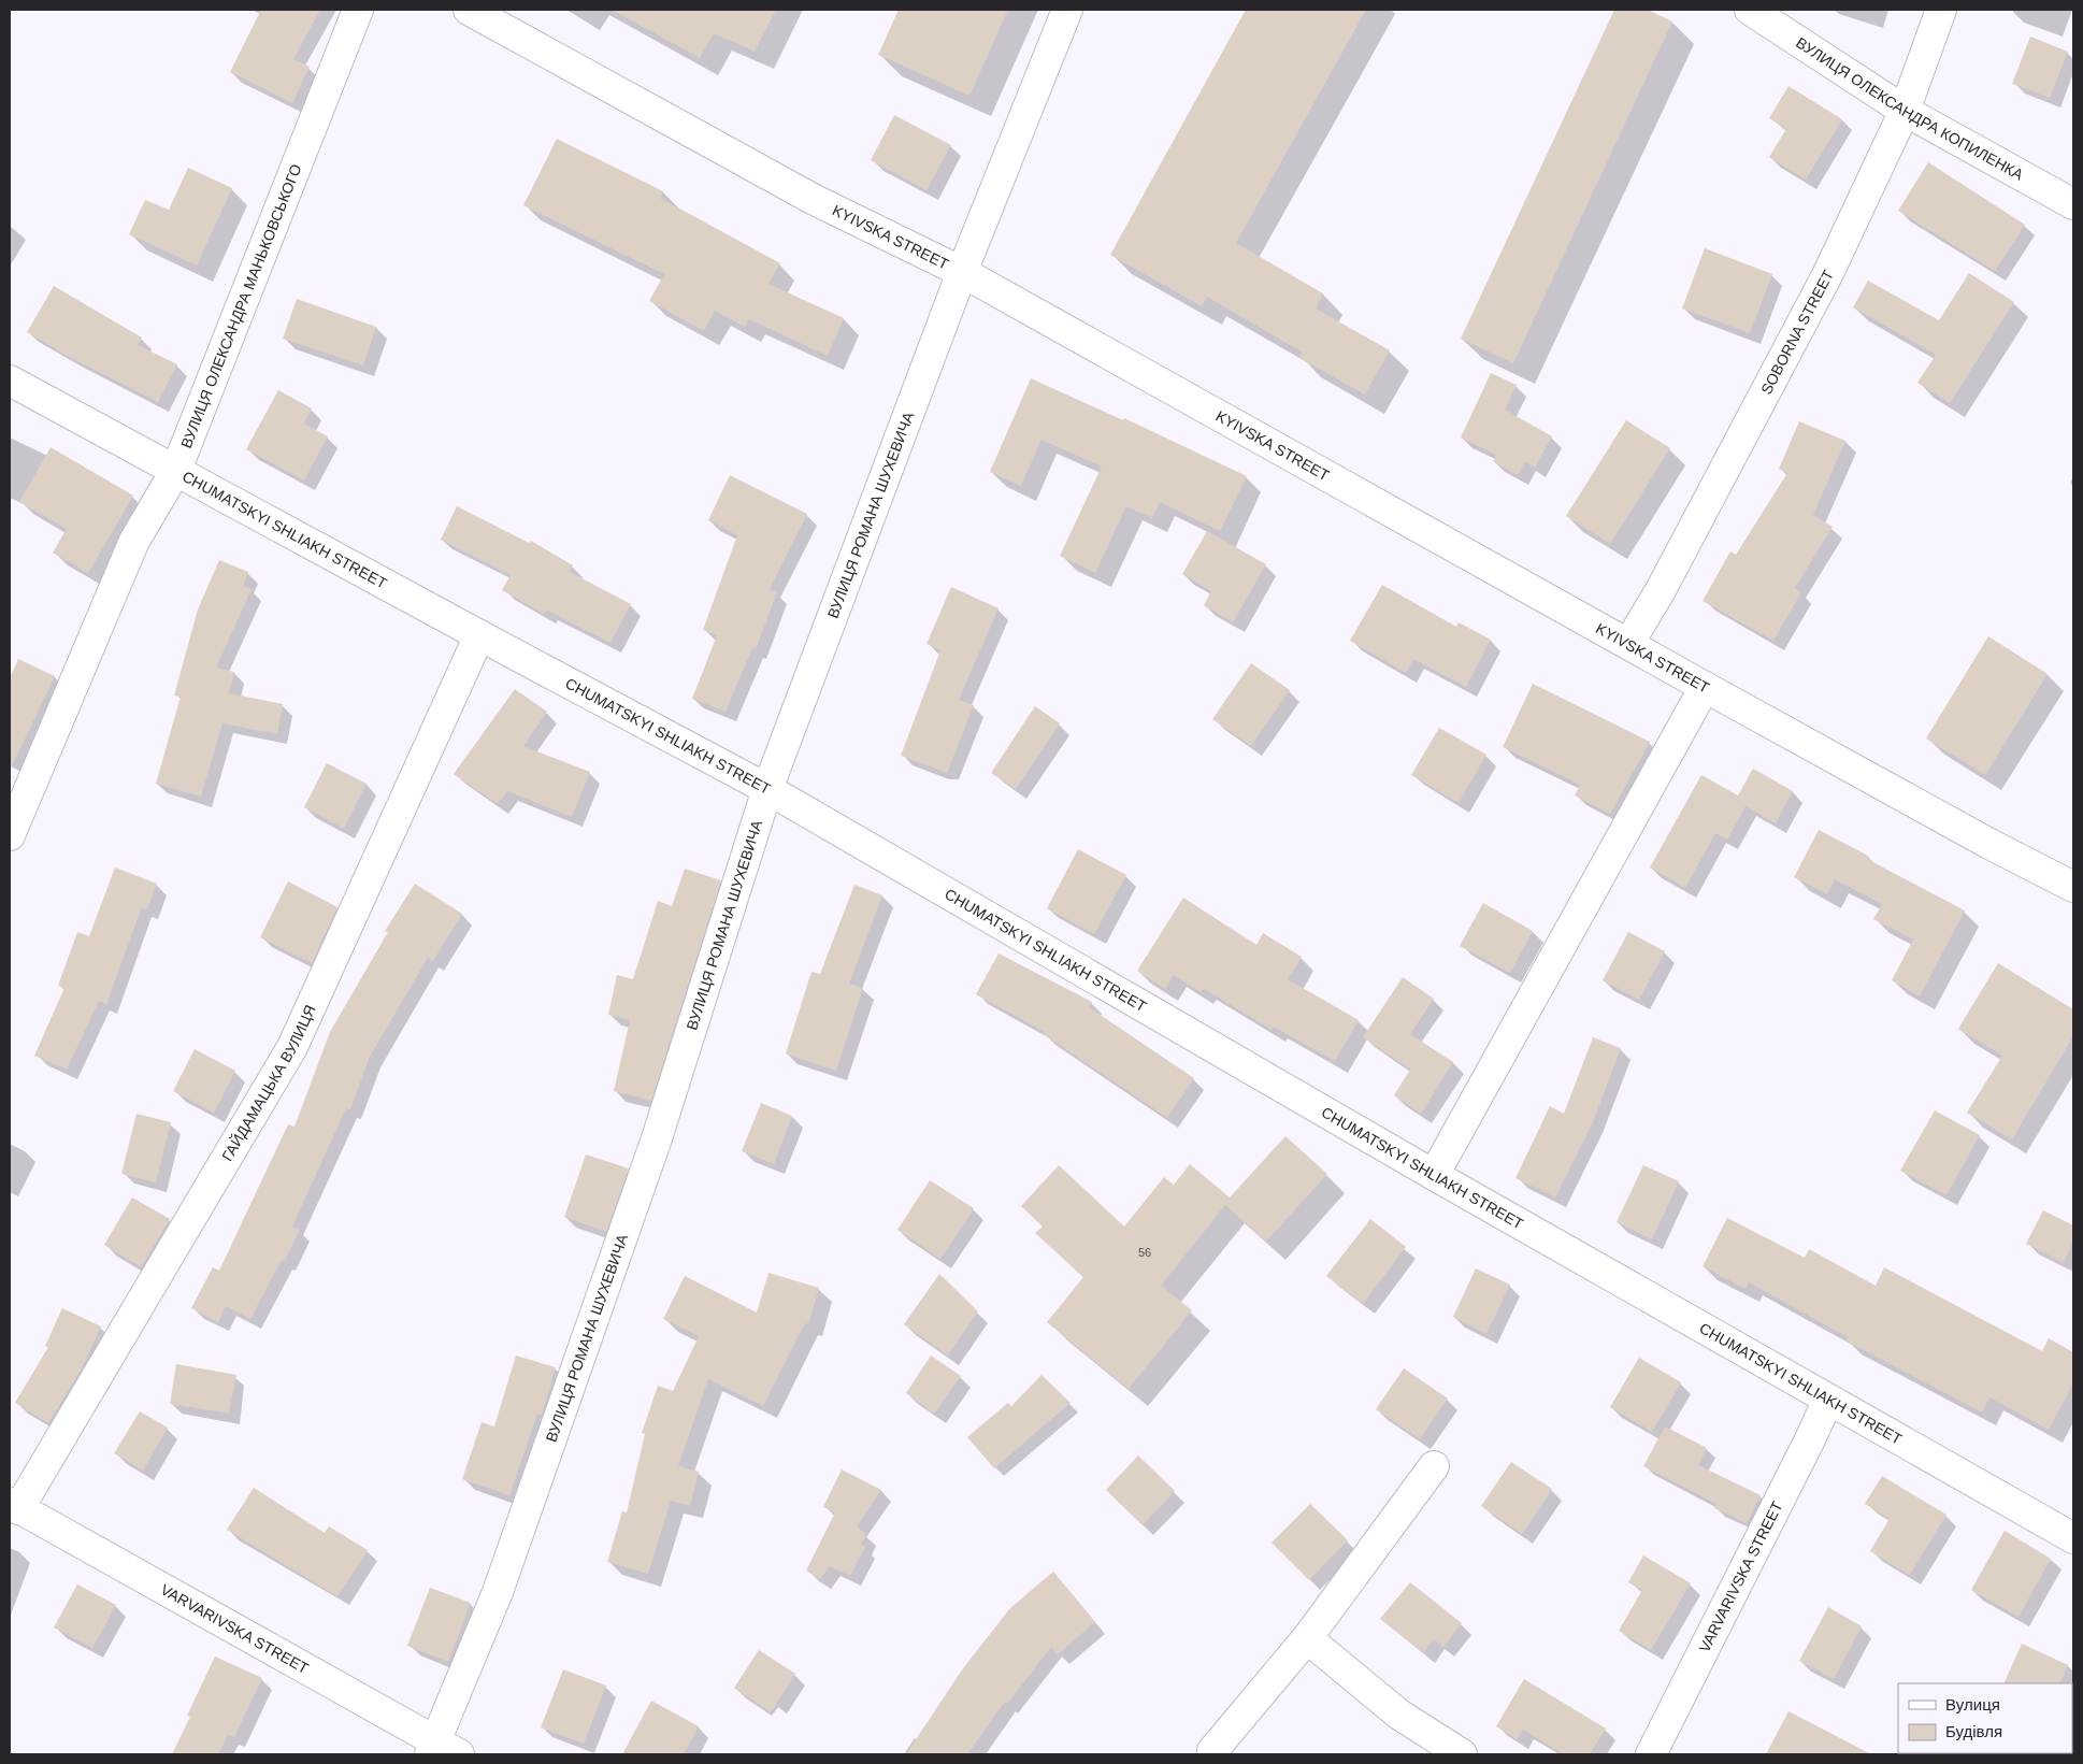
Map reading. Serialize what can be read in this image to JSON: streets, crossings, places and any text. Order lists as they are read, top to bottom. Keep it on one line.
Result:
{"streets":{"street":["ВУЛИЦЯ ОЛЕКСАНДРА КОПИЛЕНКА","KYIVSKA STREET","ВУЛИЦЯ ОЛЕКСАНДРА МАНЬКОВСЬКОГО","SOBORNA STREET","ВУЛИЦЯ РОМАНА ШУХЕВИЧА","CHUMATSKYI SHLIAKH STREET","ГАЙДАМАЦЬКА ВУЛИЦЯ","VARVARIVSKA STREET"]},"crossings":[["ВУЛИЦЯ ОЛЕКСАНДРА КОПИЛЕНКА","SOBORNA STREET"],["KYIVSKA STREET","SOBORNA STREET"],["KYIVSKA STREET","ВУЛИЦЯ РОМАНА ШУХЕВИЧА"],["ВУЛИЦЯ ОЛЕКСАНДРА МАНЬКОВСЬКОГО","CHUMATSKYI SHLIAKH STREET"],["ВУЛИЦЯ РОМАНА ШУХЕВИЧА","CHUMATSKYI SHLIAKH STREET"],["ВУЛИЦЯ РОМАНА ШУХЕВИЧА","VARVARIVSKA STREET"],["CHUMATSKYI SHLIAKH STREET","ГАЙДАМАЦЬКА ВУЛИЦЯ"],["CHUMATSKYI SHLIAKH STREET","VARVARIVSKA STREET"],["ГАЙДАМАЦЬКА ВУЛИЦЯ","VARVARIVSKA STREET"]],"house_numbers":["56"],"legend":["Вулиця","Будівля"]}
